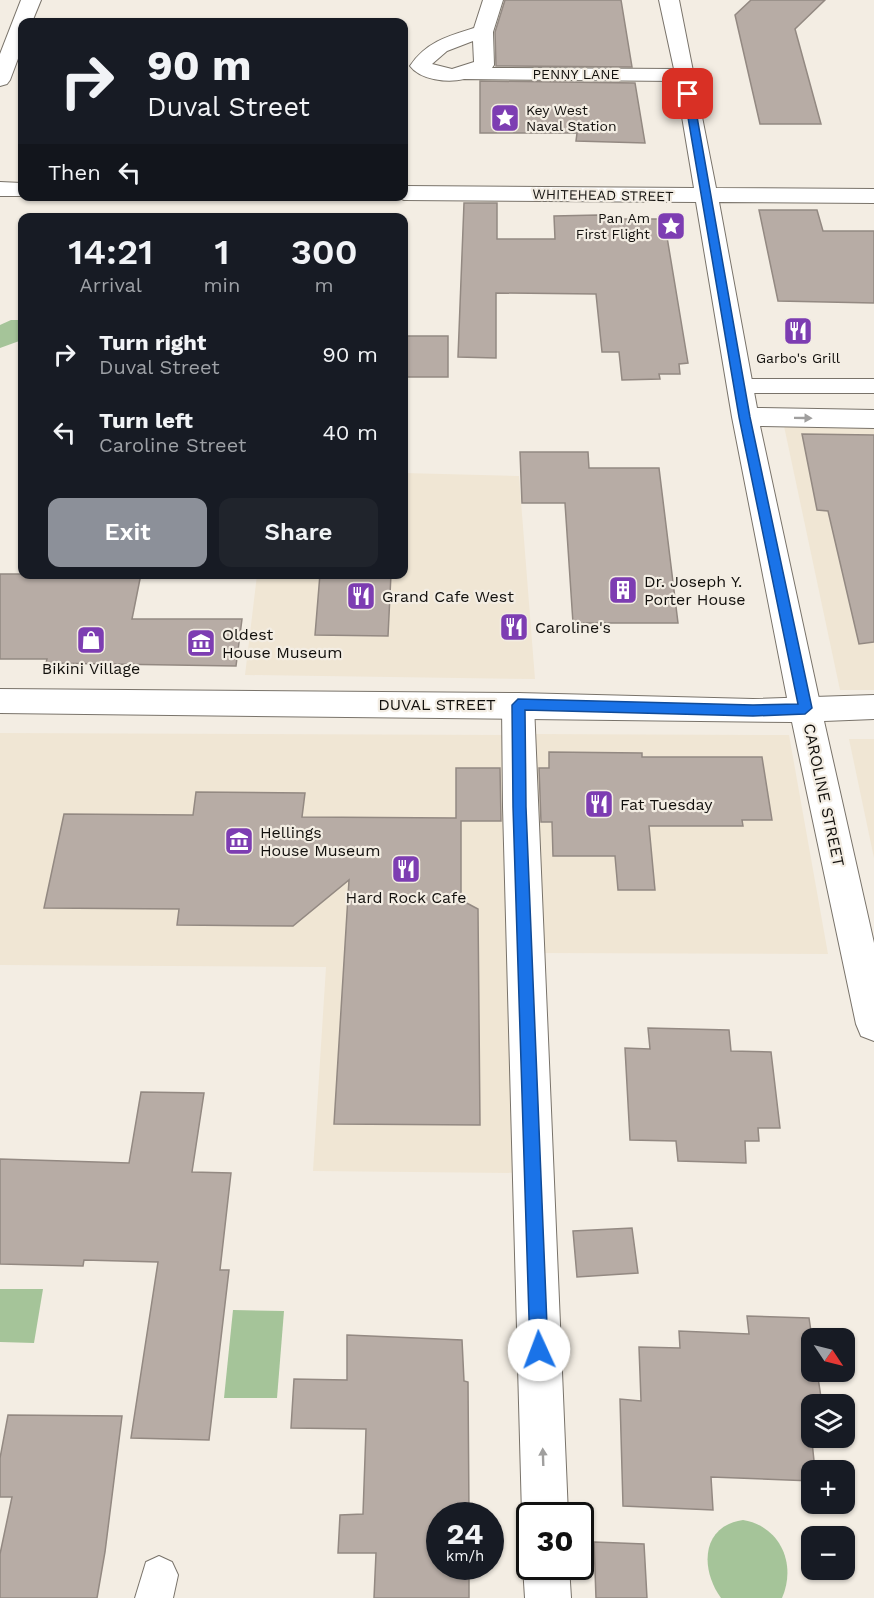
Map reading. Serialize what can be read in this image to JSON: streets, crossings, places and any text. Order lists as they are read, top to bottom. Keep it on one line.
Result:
{"streets":{"street":["PENNY LANE","WHITEHEAD STREET","DUVAL STREET","CAROLINE STREET"]},"crossings":[["PENNY LANE","CAROLINE STREET"],["WHITEHEAD STREET","CAROLINE STREET"],["DUVAL STREET","CAROLINE STREET"]],"places":{"place":["Key West Naval Station","Pan Am First Flight"],"restaurant":["Garbo's Grill","Grand Cafe West","Caroline's","Fat Tuesday","Hard Rock Cafe"],"building":["Dr. Joseph Y. Porter House"],"shop":["Bikini Village"],"museum":["Oldest House Museum","Hellings House Museum"]},"north":"bottom right","page":{"turn":["90 m","Duval Street"],"then":"Then","eta":["14:21","Arrival","1","min","300","m"],"list":[{"name":"Turn right","note":"Duval Street","value":"90 m"},{"name":"Turn left","note":"Caroline Street","value":"40 m"}],"buttons":["Exit","Share"],"map_buttons":["+","−"],"speed":"24 km/h","limit":"30"}}
